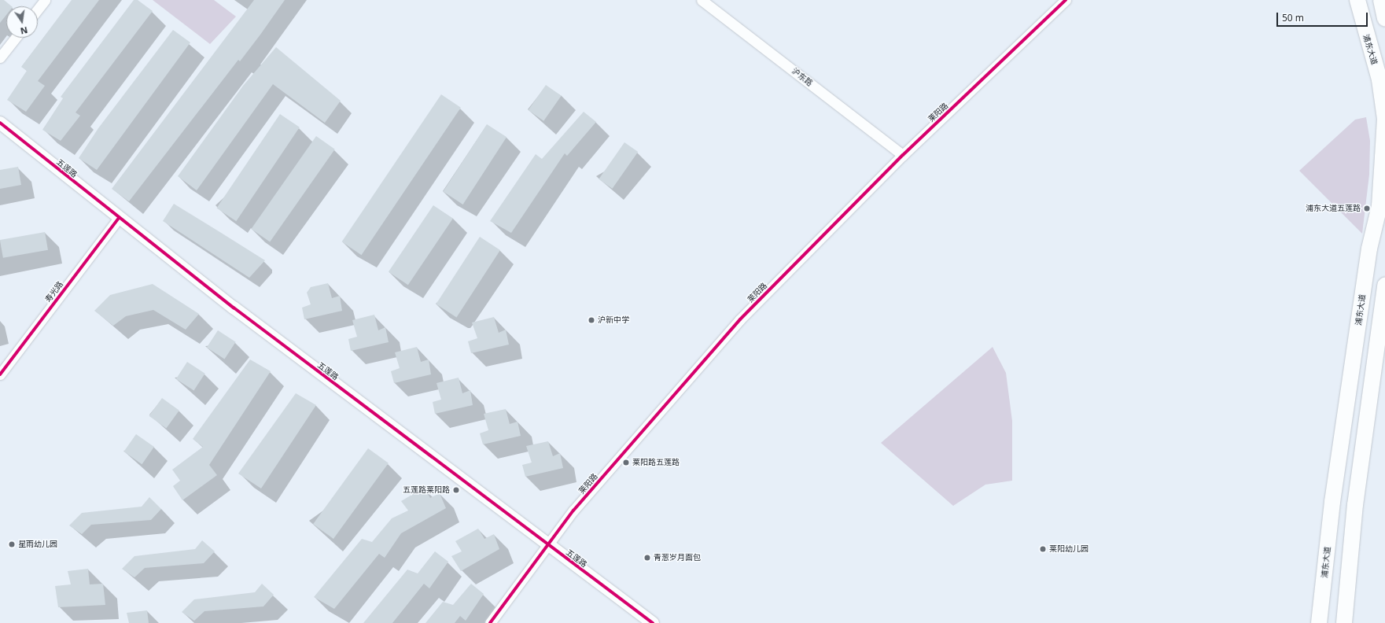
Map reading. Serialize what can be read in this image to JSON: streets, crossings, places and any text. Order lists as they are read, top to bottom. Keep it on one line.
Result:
{"streets":{"main road":["浦东大道"],"street":["沪东路","莱阳路","五莲路","寿光路"]},"crossings":[["沪东路","莱阳路"],["莱阳路","五莲路"],["五莲路","寿光路"]],"places":["浦东大道五莲路","沪新中学","莱阳路五莲路","五莲路莱阳路","星雨幼儿园","莱阳幼儿园","青葱岁月面包"],"scale_bar":"50 m","north":"bottom"}
